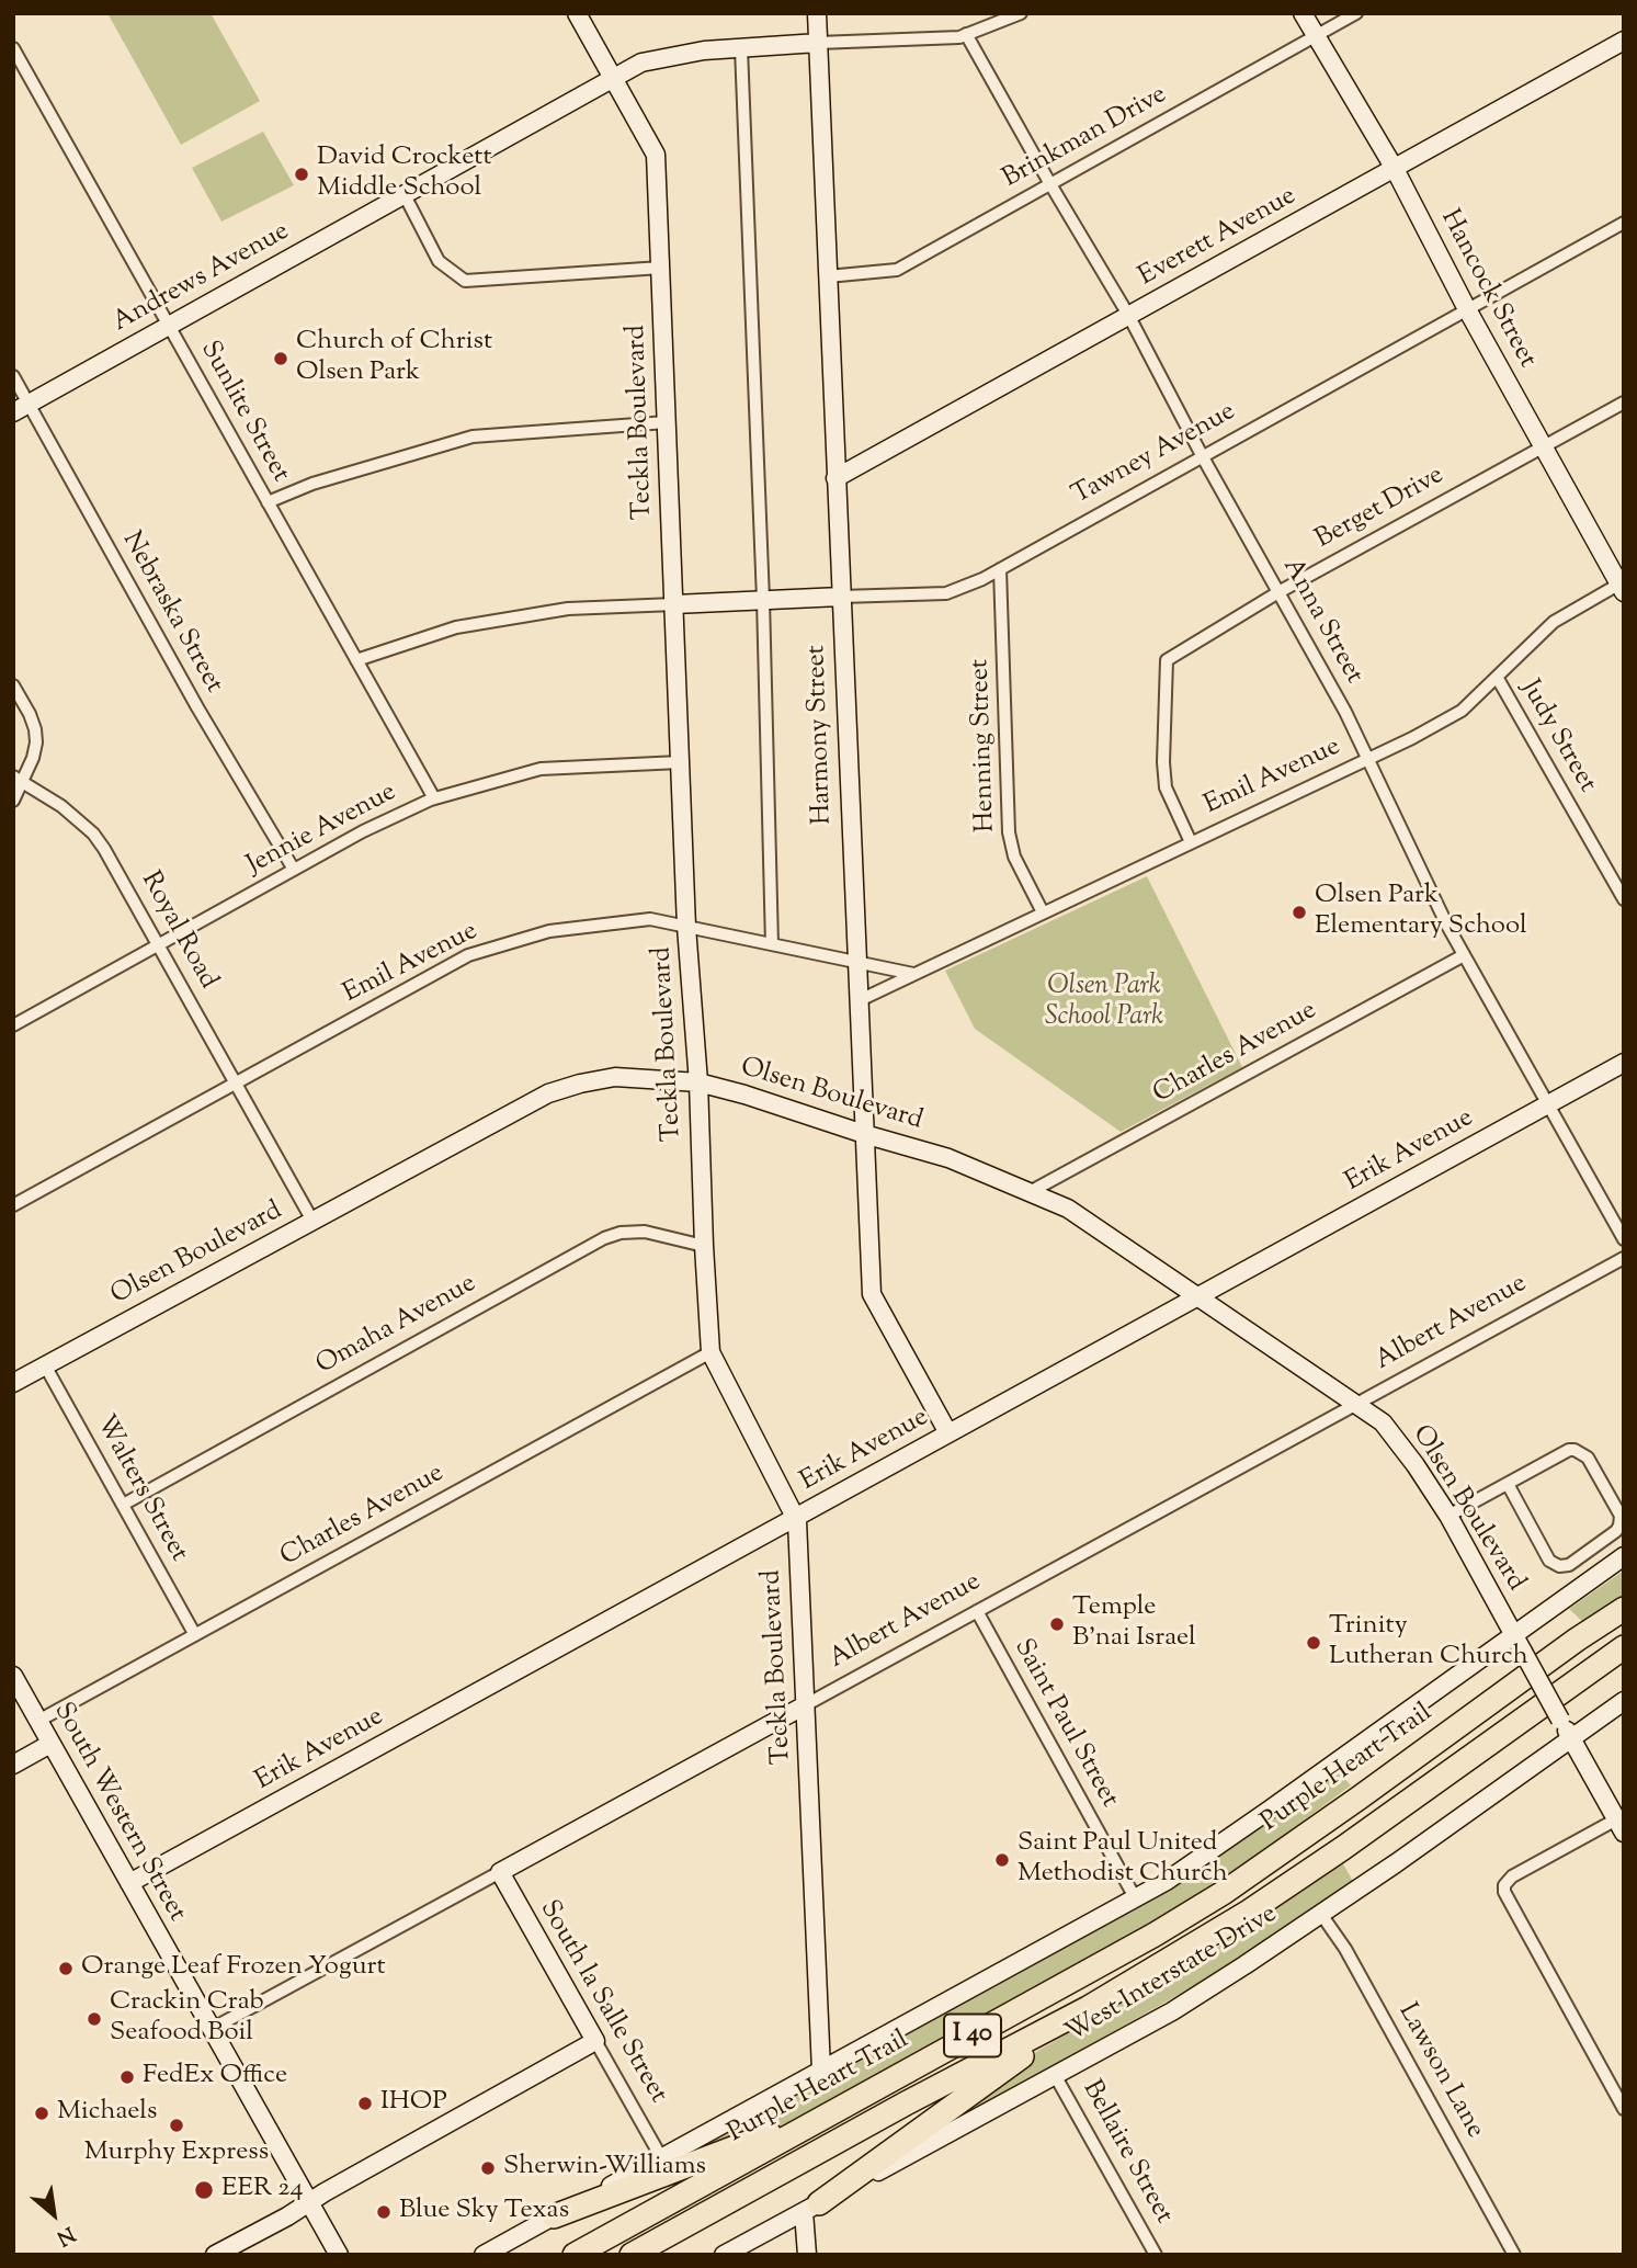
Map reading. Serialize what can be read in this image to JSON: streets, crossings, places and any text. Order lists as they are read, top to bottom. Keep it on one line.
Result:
{"streets":{"highway":["Purple Heart Trail","I 40"],"main road":["Everett Avenue","Andrews Avenue","Hancock Street","Teckla Boulevard","Tawney Avenue","Harmony Street","Olsen Boulevard","Erik Avenue","Albert Avenue","South Western Street","West Interstate Drive","South la Salle Street"],"street":["Brinkman Drive","Sunlite Street","Berget Drive","Nebraska Street","Anna Street","Judy Street","Henning Street","Emil Avenue","Jennie Avenue","Royal Road","Charles Avenue","Omaha Avenue","Walters Street","Saint Paul Street","Lawson Lane","Bellaire Street"]},"crossings":[["Brinkman Drive","Hancock Street"],["Brinkman Drive","Anna Street"],["Brinkman Drive","Harmony Street"],["Everett Avenue","Hancock Street"],["Everett Avenue","Anna Street"],["Everett Avenue","Harmony Street"],["Andrews Avenue","Sunlite Street"],["Andrews Avenue","Teckla Boulevard"],["Andrews Avenue","Nebraska Street"],["Andrews Avenue","Anna Street"],["Andrews Avenue","Harmony Street"],["Hancock Street","Tawney Avenue"],["Hancock Street","Berget Drive"],["Hancock Street","Emil Avenue"],["Sunlite Street","Jennie Avenue"],["Teckla Boulevard","Tawney Avenue"],["Teckla Boulevard","Emil Avenue"],["Teckla Boulevard","Jennie Avenue"],["Teckla Boulevard","Charles Avenue"],["Teckla Boulevard","Olsen Boulevard"],["Teckla Boulevard","Erik Avenue"],["Teckla Boulevard","Albert Avenue"],["Teckla Boulevard","Omaha Avenue"],["Tawney Avenue","Anna Street"],["Tawney Avenue","Harmony Street"],["Tawney Avenue","Henning Street"],["Berget Drive","Anna Street"],["Berget Drive","Emil Avenue"],["Nebraska Street","Jennie Avenue"],["Anna Street","Emil Avenue"],["Anna Street","Charles Avenue"],["Anna Street","Erik Avenue"],["Harmony Street","Emil Avenue"],["Harmony Street","Olsen Boulevard"],["Harmony Street","Erik Avenue"],["Judy Street","Emil Avenue"],["Henning Street","Emil Avenue"],["Emil Avenue","Royal Road"],["Jennie Avenue","Royal Road"],["Royal Road","Olsen Boulevard"],["Charles Avenue","Olsen Boulevard"],["Charles Avenue","Walters Street"],["Charles Avenue","South Western Street"],["Olsen Boulevard","Erik Avenue"],["Olsen Boulevard","Albert Avenue"],["Olsen Boulevard","Walters Street"],["Olsen Boulevard","West Interstate Drive"],["Erik Avenue","South Western Street"],["Albert Avenue","Saint Paul Street"],["Albert Avenue","South Western Street"],["Albert Avenue","South la Salle Street"],["Omaha Avenue","Walters Street"],["West Interstate Drive","Lawson Lane"],["West Interstate Drive","Bellaire Street"]],"parks":["Olsen Park School Park"],"places":["David Crockett Middle School","Church of Christ Olsen Park","Olsen Park Elementary School","Temple B'nai Israel","Trinity Lutheran Church","Saint Paul United Methodist Church","Orange Leaf Frozen Yogurt","Crackin Crab Seafood Boil","FedEx Office","IHOP","Michaels","Murphy Express","Sherwin-Williams","EER 24","Blue Sky Texas"],"north":"bottom right"}
